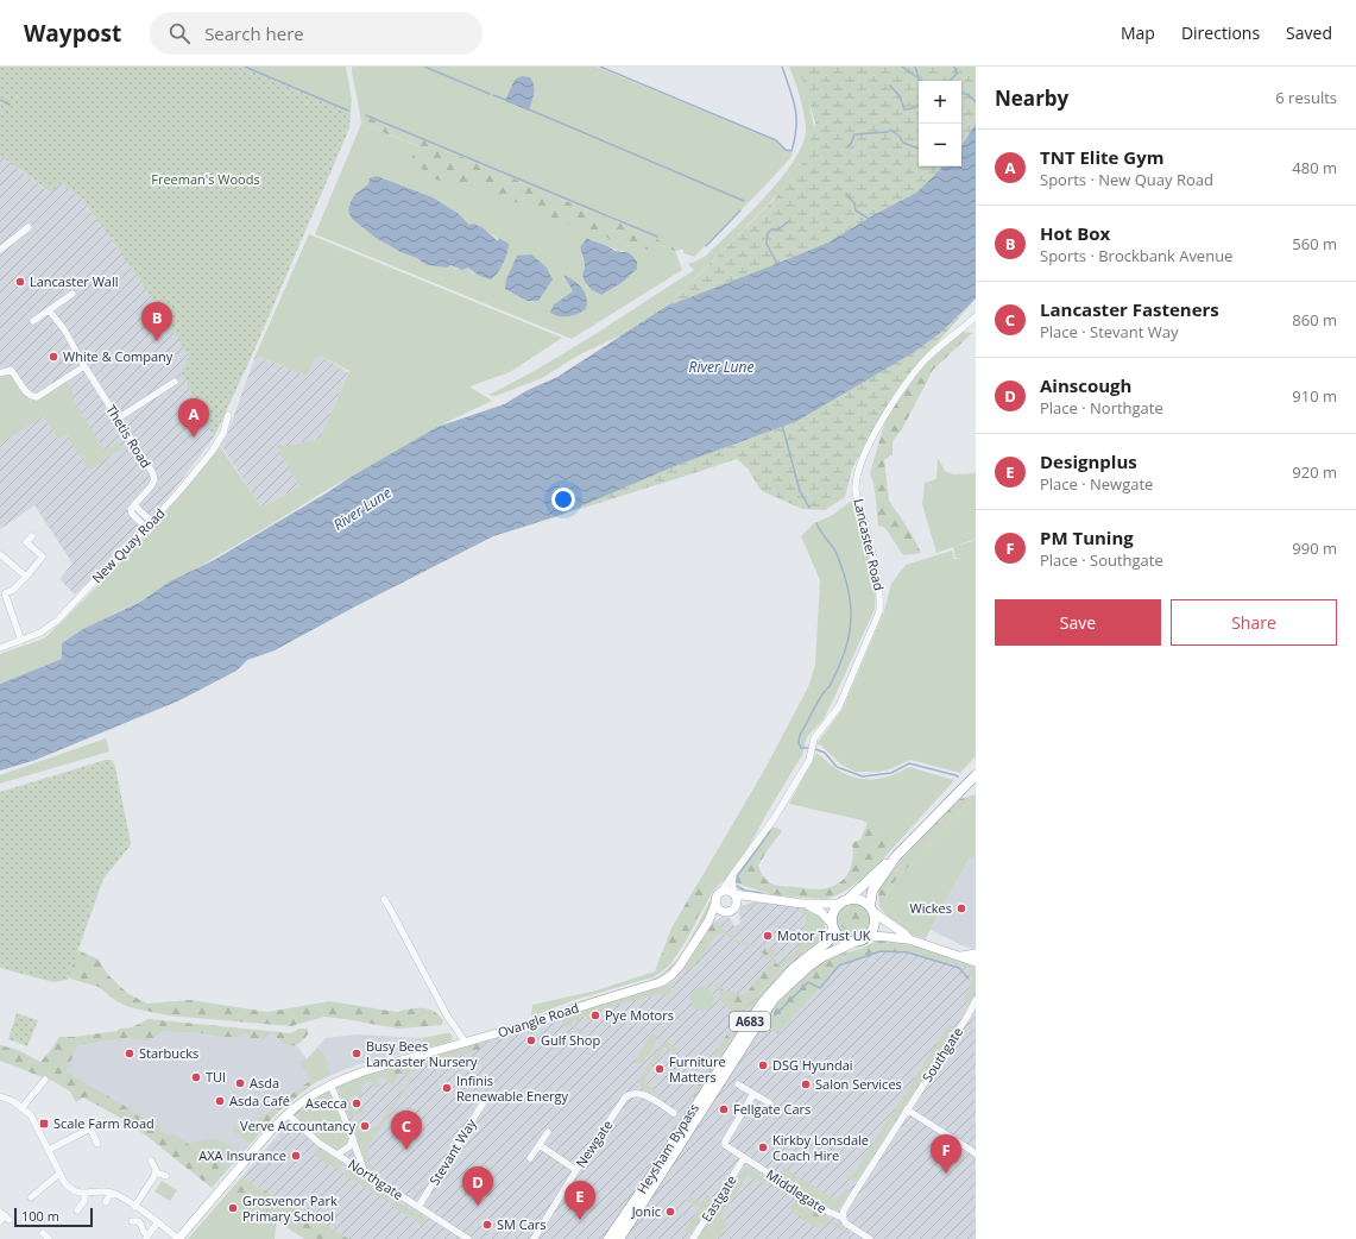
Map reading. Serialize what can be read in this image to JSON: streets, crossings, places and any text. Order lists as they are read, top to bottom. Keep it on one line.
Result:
{"streets":{"highway":["A683","Heysham Bypass"],"main road":["Ovangle Road"],"street":["Thetis Road","Lancaster Road","New Quay Road","Southgate","Newgate","Stevant Way","Northgate","Middlegate","Eastgate"]},"crossings":[["Lancaster Road","Ovangle Road"],["Ovangle Road","Northgate"],["A683","Heysham Bypass"],["Southgate","Middlegate"],["Stevant Way","Northgate"],["Middlegate","Eastgate"]],"water":["River Lune"],"parks":["Freeman's Woods"],"places":{"other":["Lancaster Wall","White & Company","Wickes","Motor Trust UK","Pye Motors","Gulf Shop","Starbucks","Busy Bees Lancaster Nursery","DSG Hyundai","Furniture Matters","TUI","Asda","Salon Services","Infinis Renewable Energy","Asda Café","Asecca","Fellgate Cars","Verve Accountancy","Kirkby Lonsdale Coach Hire","AXA Insurance","Grosvenor Park Primary School","Jonic","SM Cars"],"transit":["Scale Farm Road"]},"scale_bar":"100 m","page":{"header":"Waypost","search":"Search here","nav":["Map","Directions","Saved"],"heading":["Nearby","6 results"],"map_buttons":["+","−"],"list":[{"mark":"A","name":"TNT Elite Gym","note":"Sports · New Quay Road","value":"480 m"},{"mark":"B","name":"Hot Box","note":"Sports · Brockbank Avenue","value":"560 m"},{"mark":"C","name":"Lancaster Fasteners","note":"Place · Stevant Way","value":"860 m"},{"mark":"D","name":"Ainscough","note":"Place · Northgate","value":"910 m"},{"mark":"E","name":"Designplus","note":"Place · Newgate","value":"920 m"},{"mark":"F","name":"PM Tuning","note":"Place · Southgate","value":"990 m"}],"pins":["B","A","C","F","D","E"],"buttons":["Save","Share"],"scale":"100 m"}}
